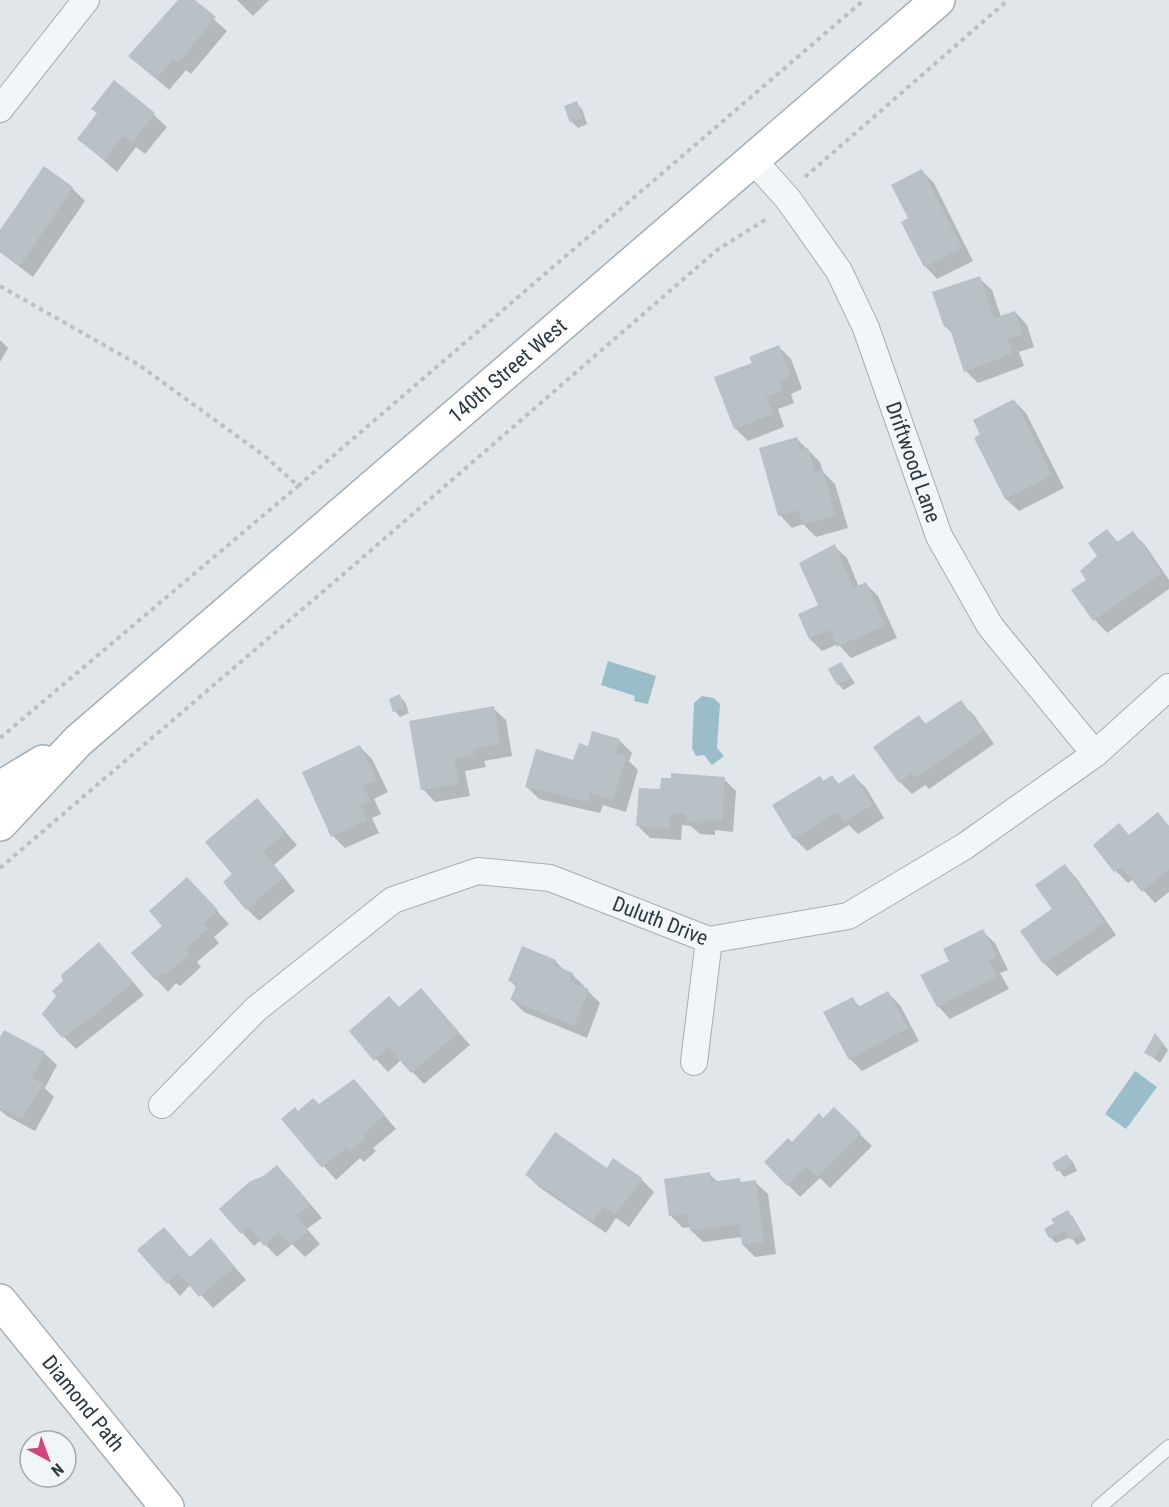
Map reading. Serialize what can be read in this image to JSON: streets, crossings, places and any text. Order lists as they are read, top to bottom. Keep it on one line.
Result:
{"streets":{"street":["140th Street West","Driftwood Lane","Duluth Drive","Diamond Path"]},"crossings":[["140th Street West","Driftwood Lane"],["Driftwood Lane","Duluth Drive"]],"north":"bottom right"}
